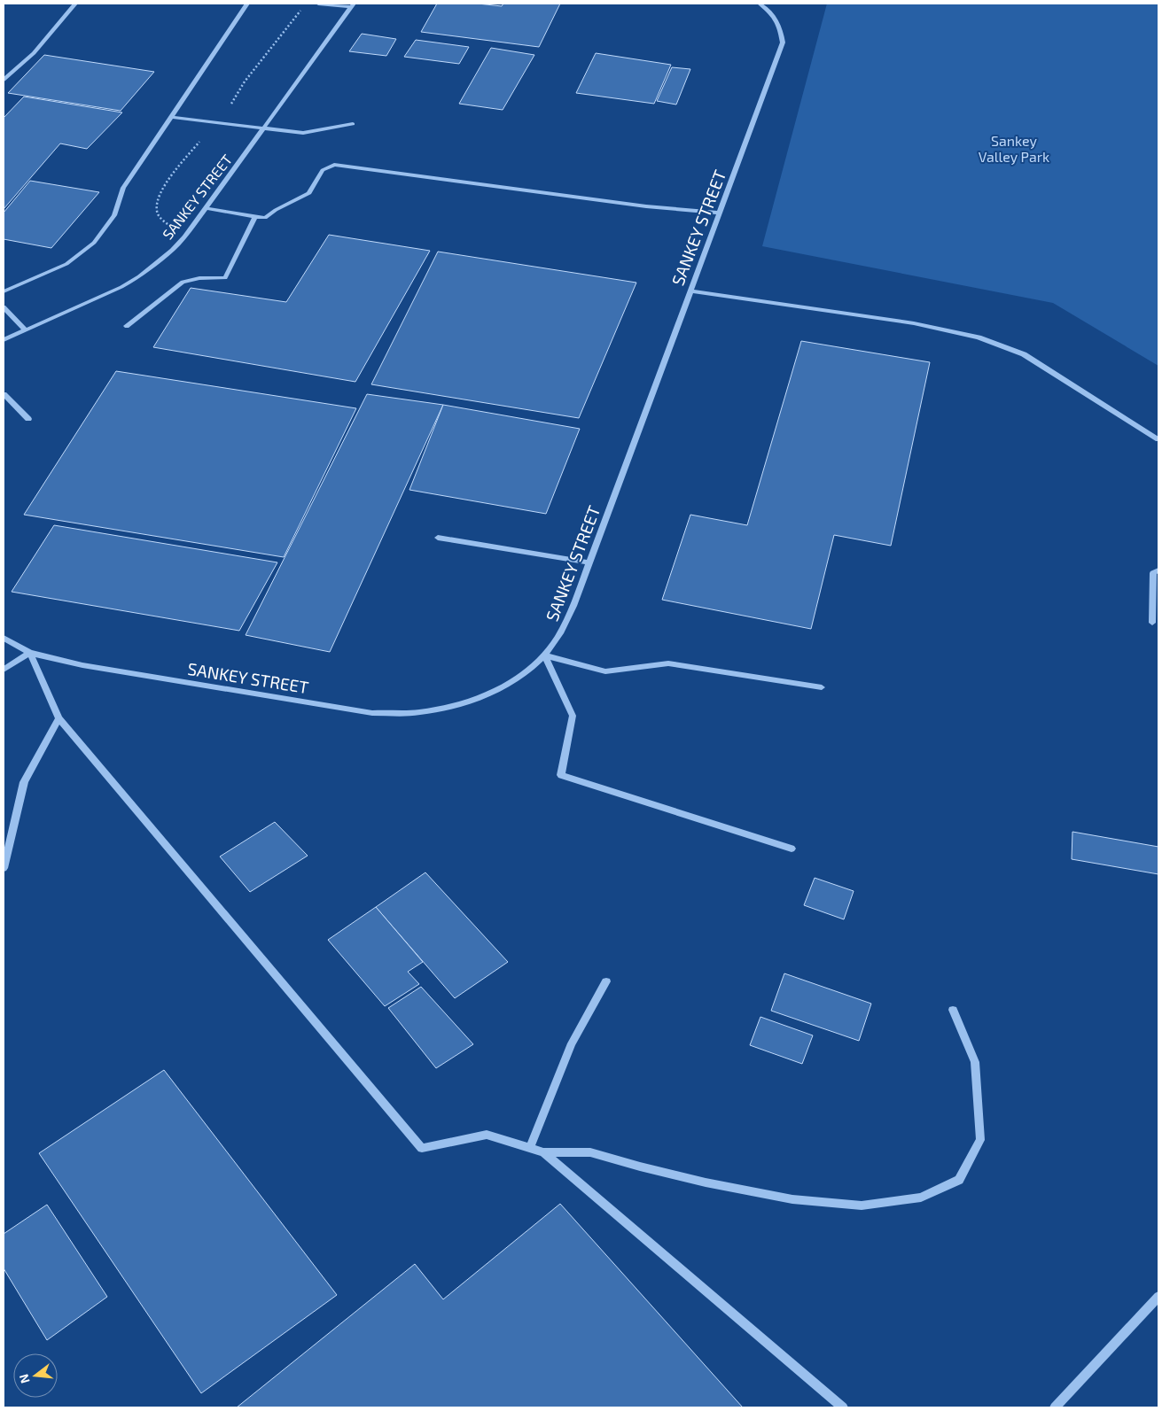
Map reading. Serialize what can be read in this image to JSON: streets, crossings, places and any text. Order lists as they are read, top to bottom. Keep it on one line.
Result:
{"streets":{"street":["SANKEY STREET"]},"parks":["Sankey Valley Park"],"north":"left"}
